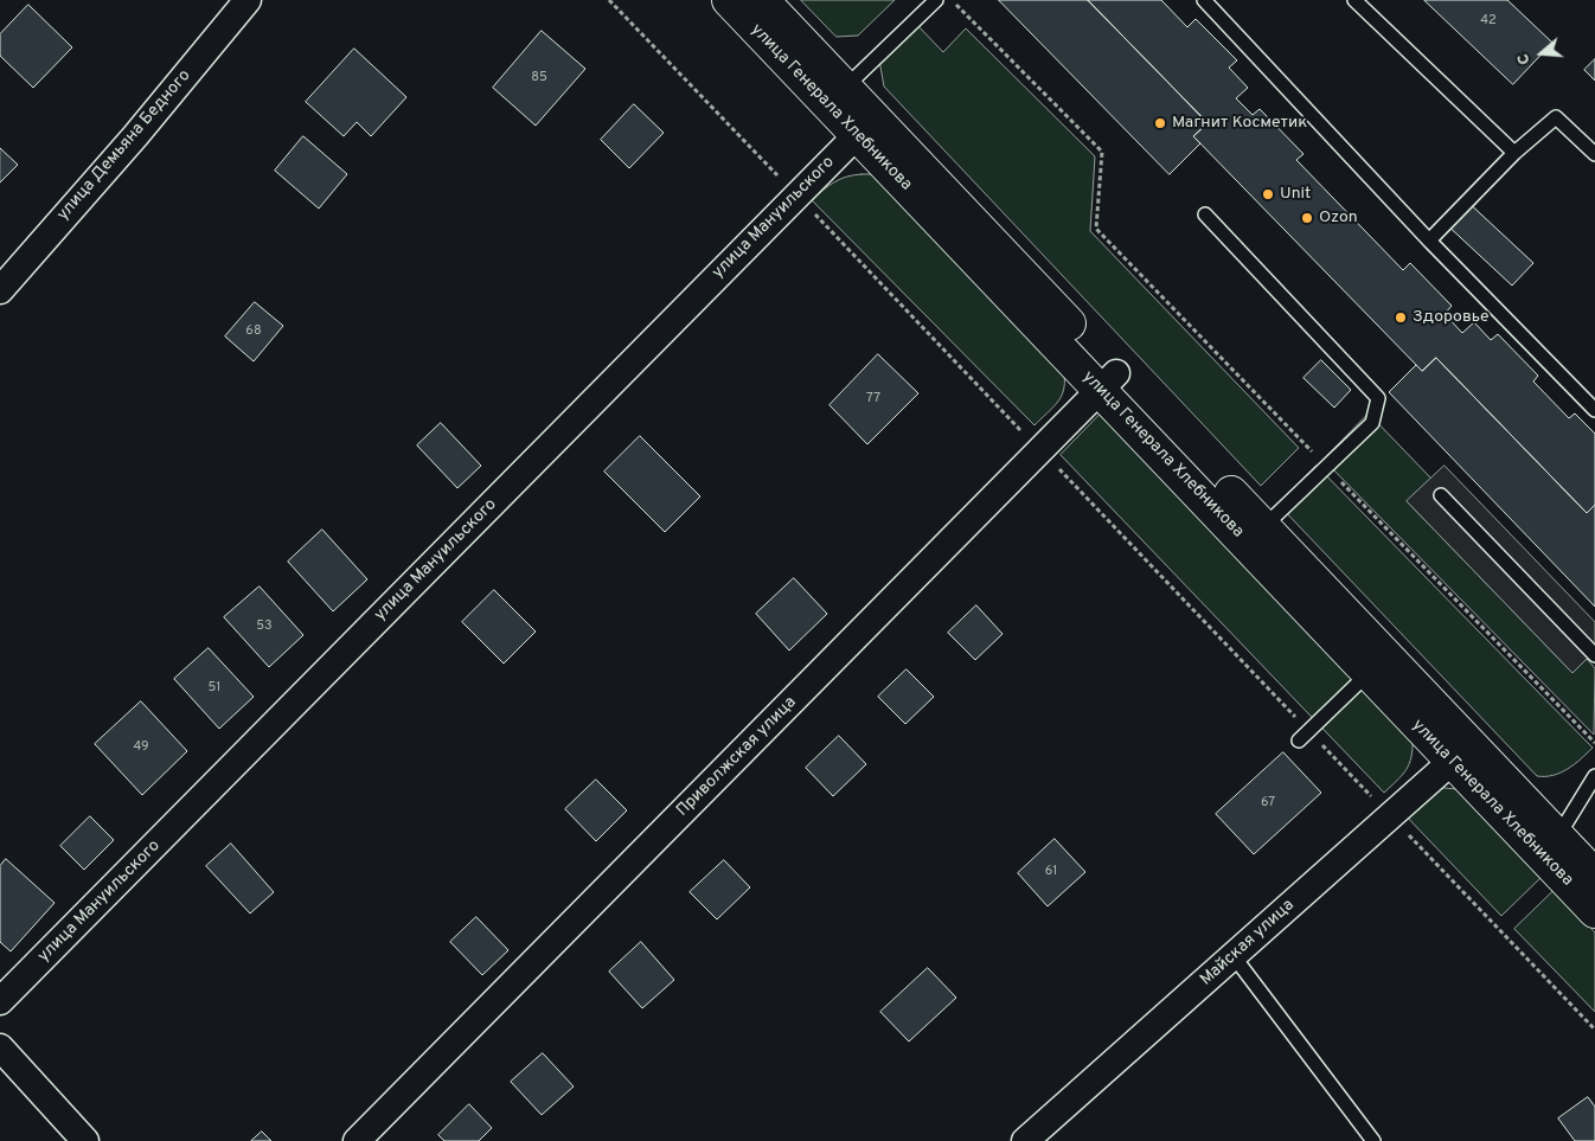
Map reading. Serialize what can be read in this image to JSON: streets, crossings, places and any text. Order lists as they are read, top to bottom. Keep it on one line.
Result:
{"streets":{"street":["улица Генерала Хлебникова","улица Демьяна Бедного","улица Мануильского","Приволжская улица","Майская улица"]},"crossings":[["улица Генерала Хлебникова","улица Мануильского"],["улица Генерала Хлебникова","Приволжская улица"],["улица Генерала Хлебникова","Майская улица"]],"places":["Магнит Косметик","Unit","Ozon","Здоровье"],"house_numbers":["42","85","68","77","53","51","49","67","61"],"north":"left"}
